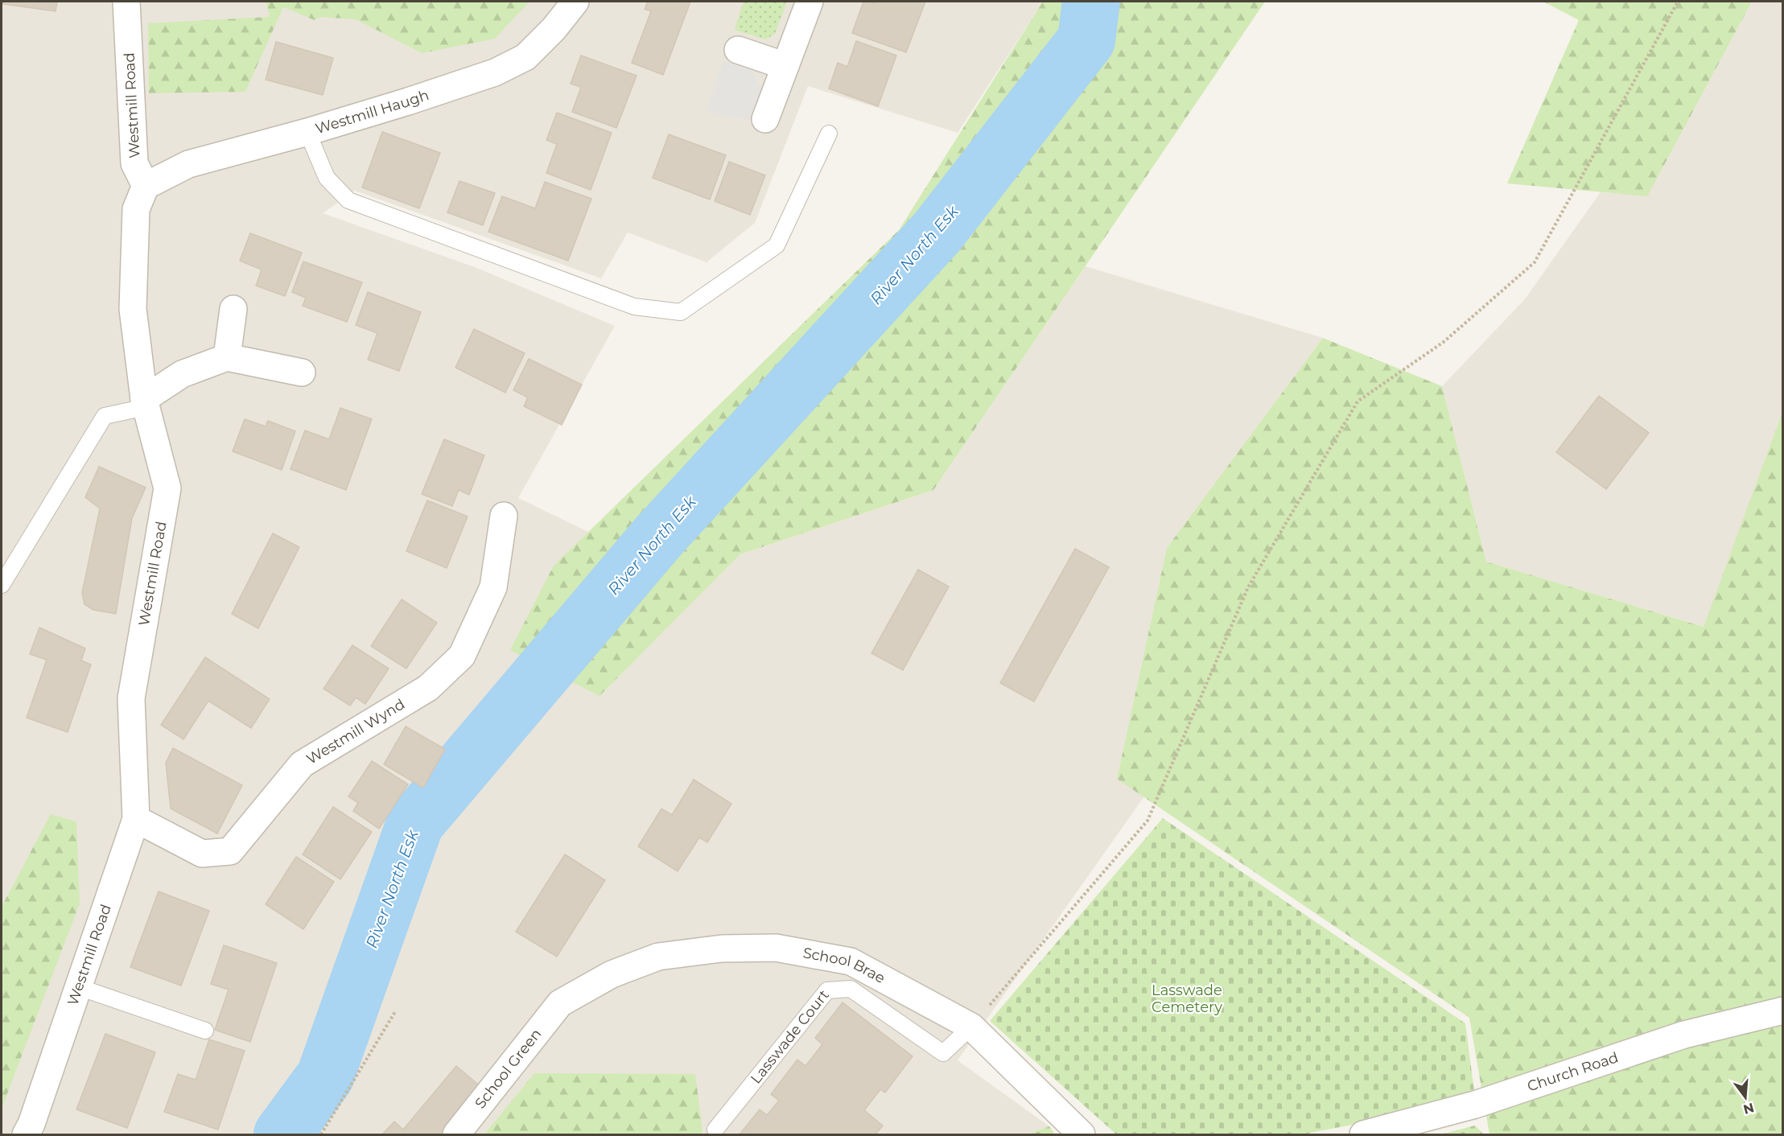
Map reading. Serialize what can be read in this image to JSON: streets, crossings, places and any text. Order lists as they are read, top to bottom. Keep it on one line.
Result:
{"streets":{"street":["Westmill Road","Westmill Haugh","Westmill Wynd","School Brae","School Green","Church Road"],"lane":["Lasswade Court"]},"crossings":[["Westmill Road","Westmill Haugh"],["Westmill Road","Westmill Wynd"],["School Brae","Lasswade Court"],["School Brae","School Green"]],"water":["River North Esk"],"parks":["Lasswade Cemetery"],"north":"bottom"}
